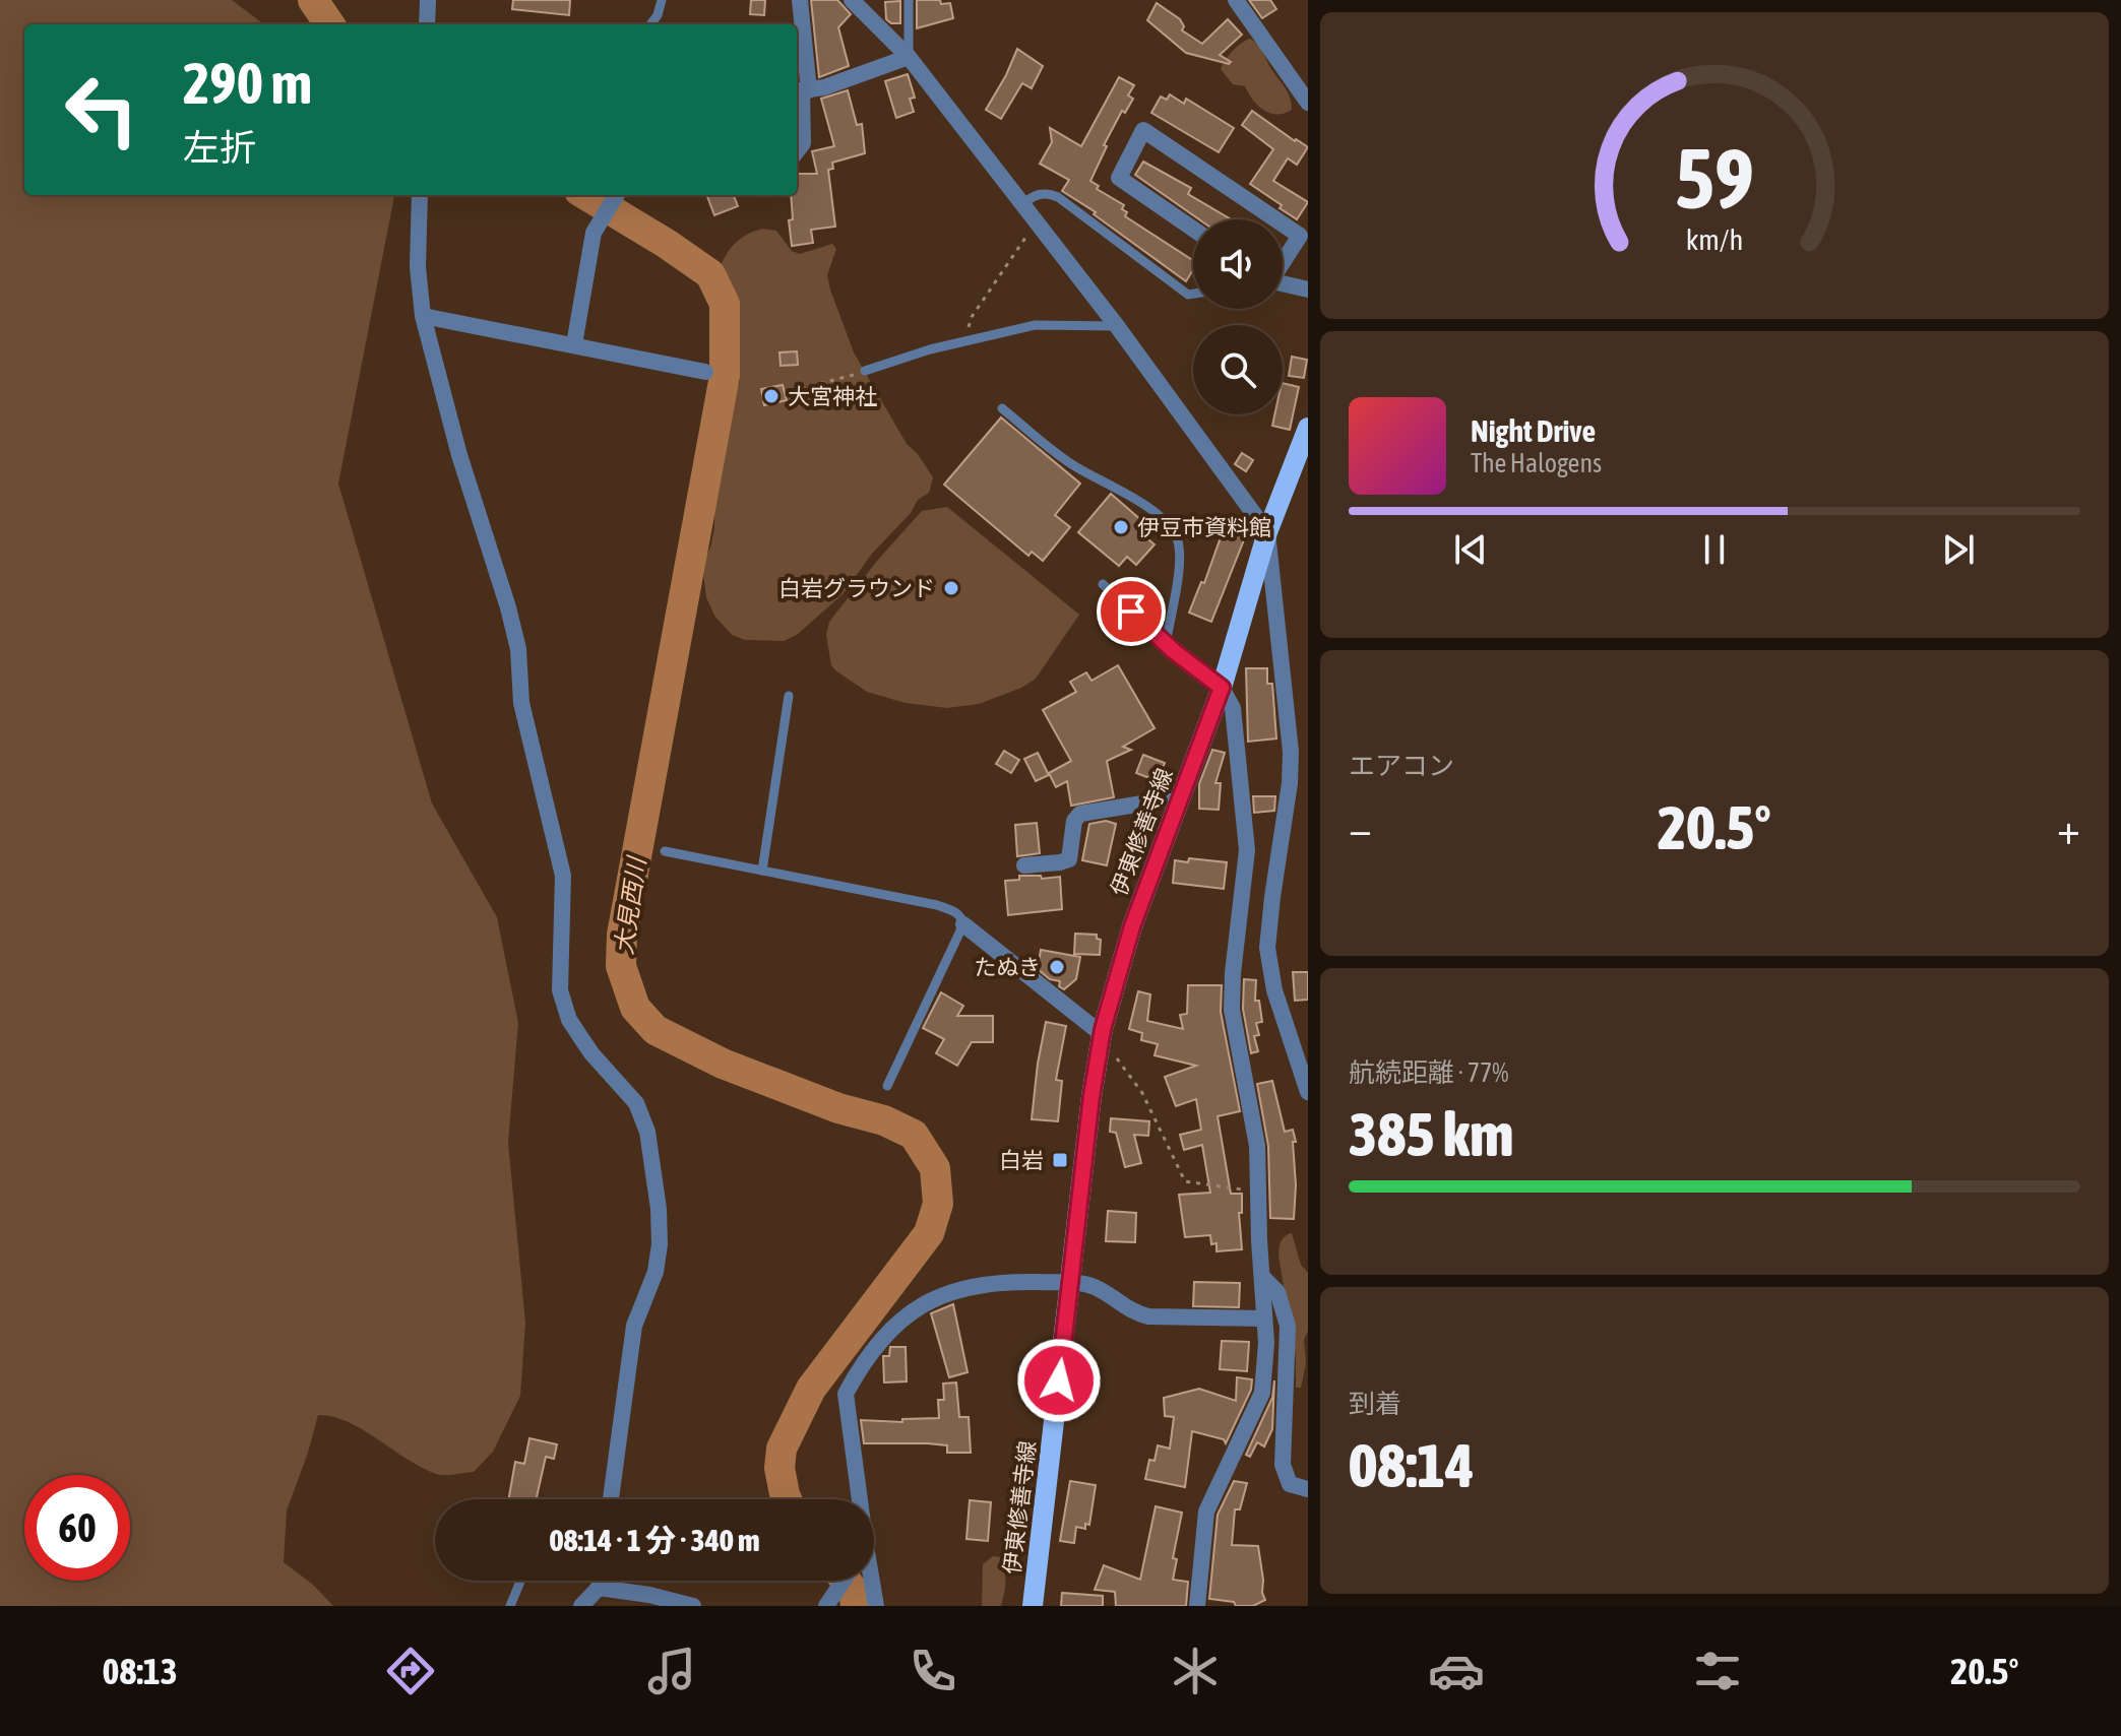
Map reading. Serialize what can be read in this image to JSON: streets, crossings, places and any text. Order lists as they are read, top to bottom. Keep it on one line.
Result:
{"streets":{"main road":["伊東修善寺線"]},"water":["大見西川"],"places":{"other":["大宮神社","伊豆市資料館","白岩グラウンド","たぬき"],"transit":["白岩"]},"page":{"turn":["290 m","左折"],"song":["Night Drive","The Halogens"],"tile":["エアコン",["航続距離 · 77%","385 km"],["到着","08:14"]],"heat":["−","20.5°","+"],"limit":"60","trip":"08:14 · 1 分 · 340 m","tabs":["08:13","20.5°"],"gauge":["59","km/h"]}}
